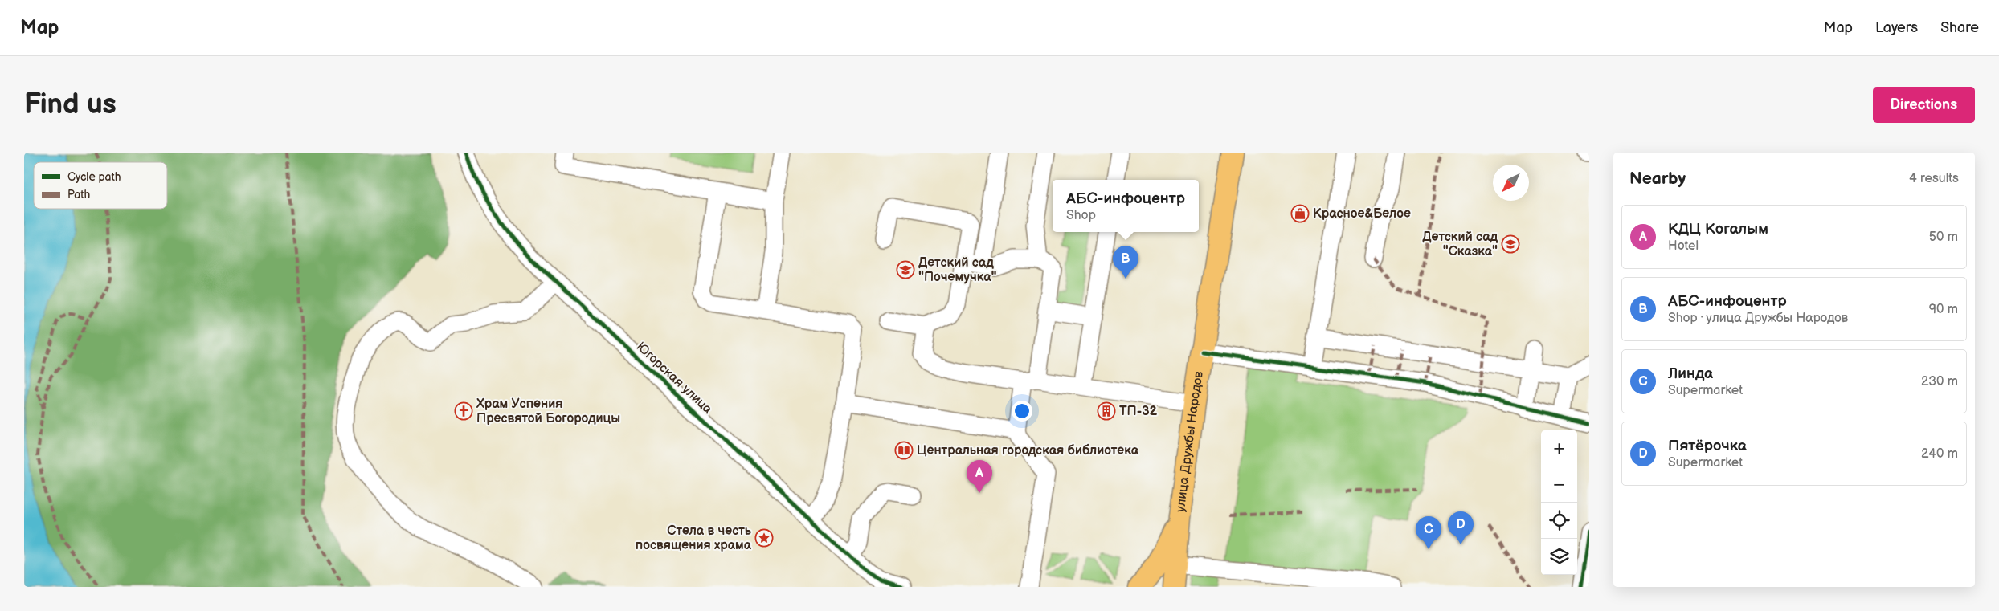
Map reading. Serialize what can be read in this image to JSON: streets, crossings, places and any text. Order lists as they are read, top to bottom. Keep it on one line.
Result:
{"streets":{"main road":["улица Дружбы Народов"],"street":["Югорская улица"]},"places":{"shop":["Красное&Белое"],"school or university":["Детский сад \"Сказка\"","Детский сад \"Почемучка\""],"church":["Храм Успения Пресвятой Богородицы"],"building":["ТП-32"],"library":["Центральная городская библиотека"],"place":["Стела в честь посвящения храма"]},"legend":["Cycle path","Path"],"north":"bottom left","page":{"header":"Map","nav":["Map","Layers","Share"],"buttons":"Directions","title":"Find us","heading":["Nearby","4 results"],"popup":["АБС-инфоцентр","Shop"],"list":[{"mark":"A","name":"КДЦ Когалым","note":"Hotel","value":"50 m"},{"mark":"B","name":"АБС-инфоцентр","note":"Shop · улица Дружбы Народов","value":"90 m"},{"mark":"C","name":"Линда","note":"Supermarket","value":"230 m"},{"mark":"D","name":"Пятёрочка","note":"Supermarket","value":"240 m"}],"pins":["B","A","D","C"],"map_buttons":["+","−"]}}
